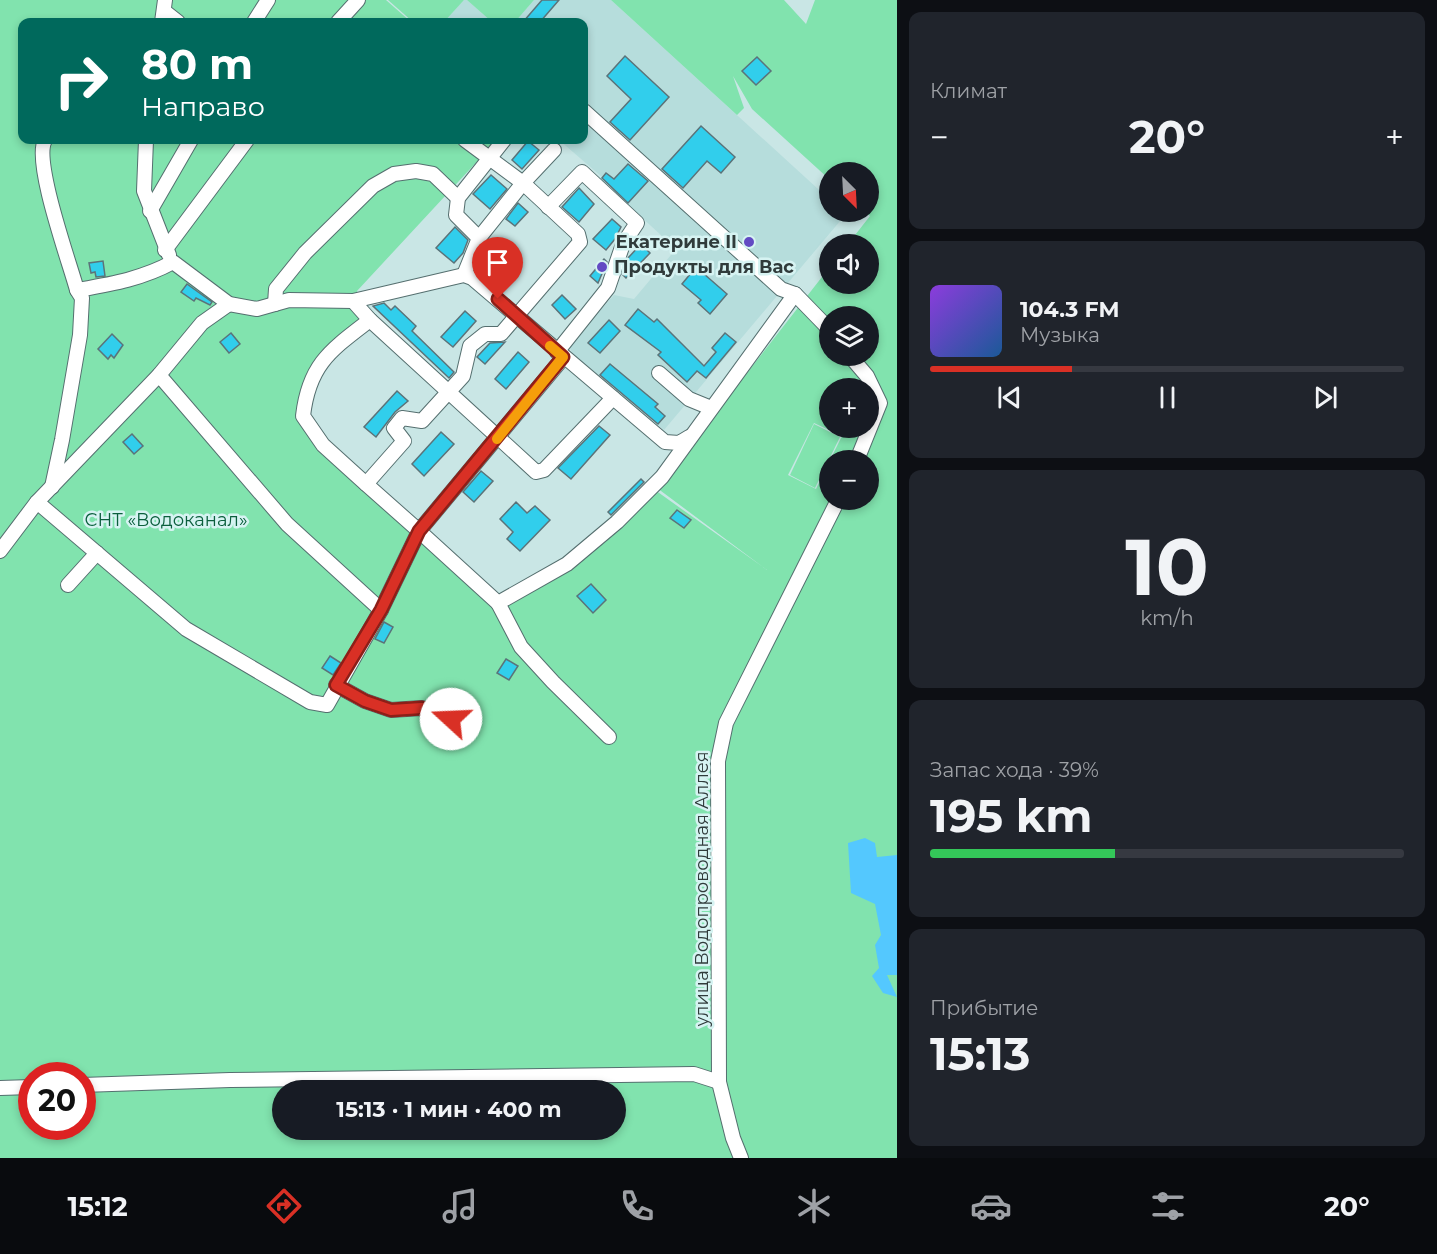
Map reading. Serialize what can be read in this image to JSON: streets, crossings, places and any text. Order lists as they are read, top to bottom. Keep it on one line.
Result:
{"streets":{"street":["улица Водопроводная Аллея"]},"parks":["СНТ «Водоканал»"],"places":["Екатерине II","Продукты для Вас"],"north":"bottom right","page":{"tile":["Климат",["10","km/h"],["Запас хода · 39%","195 km"],["Прибытие","15:13"]],"turn":["80 m","Направо"],"heat":["−","20°","+"],"map_buttons":["+","−"],"song":["104.3 FM","Музыка"],"limit":"20","trip":"15:13 · 1 мин · 400 m","tabs":["15:12","20°"]}}
